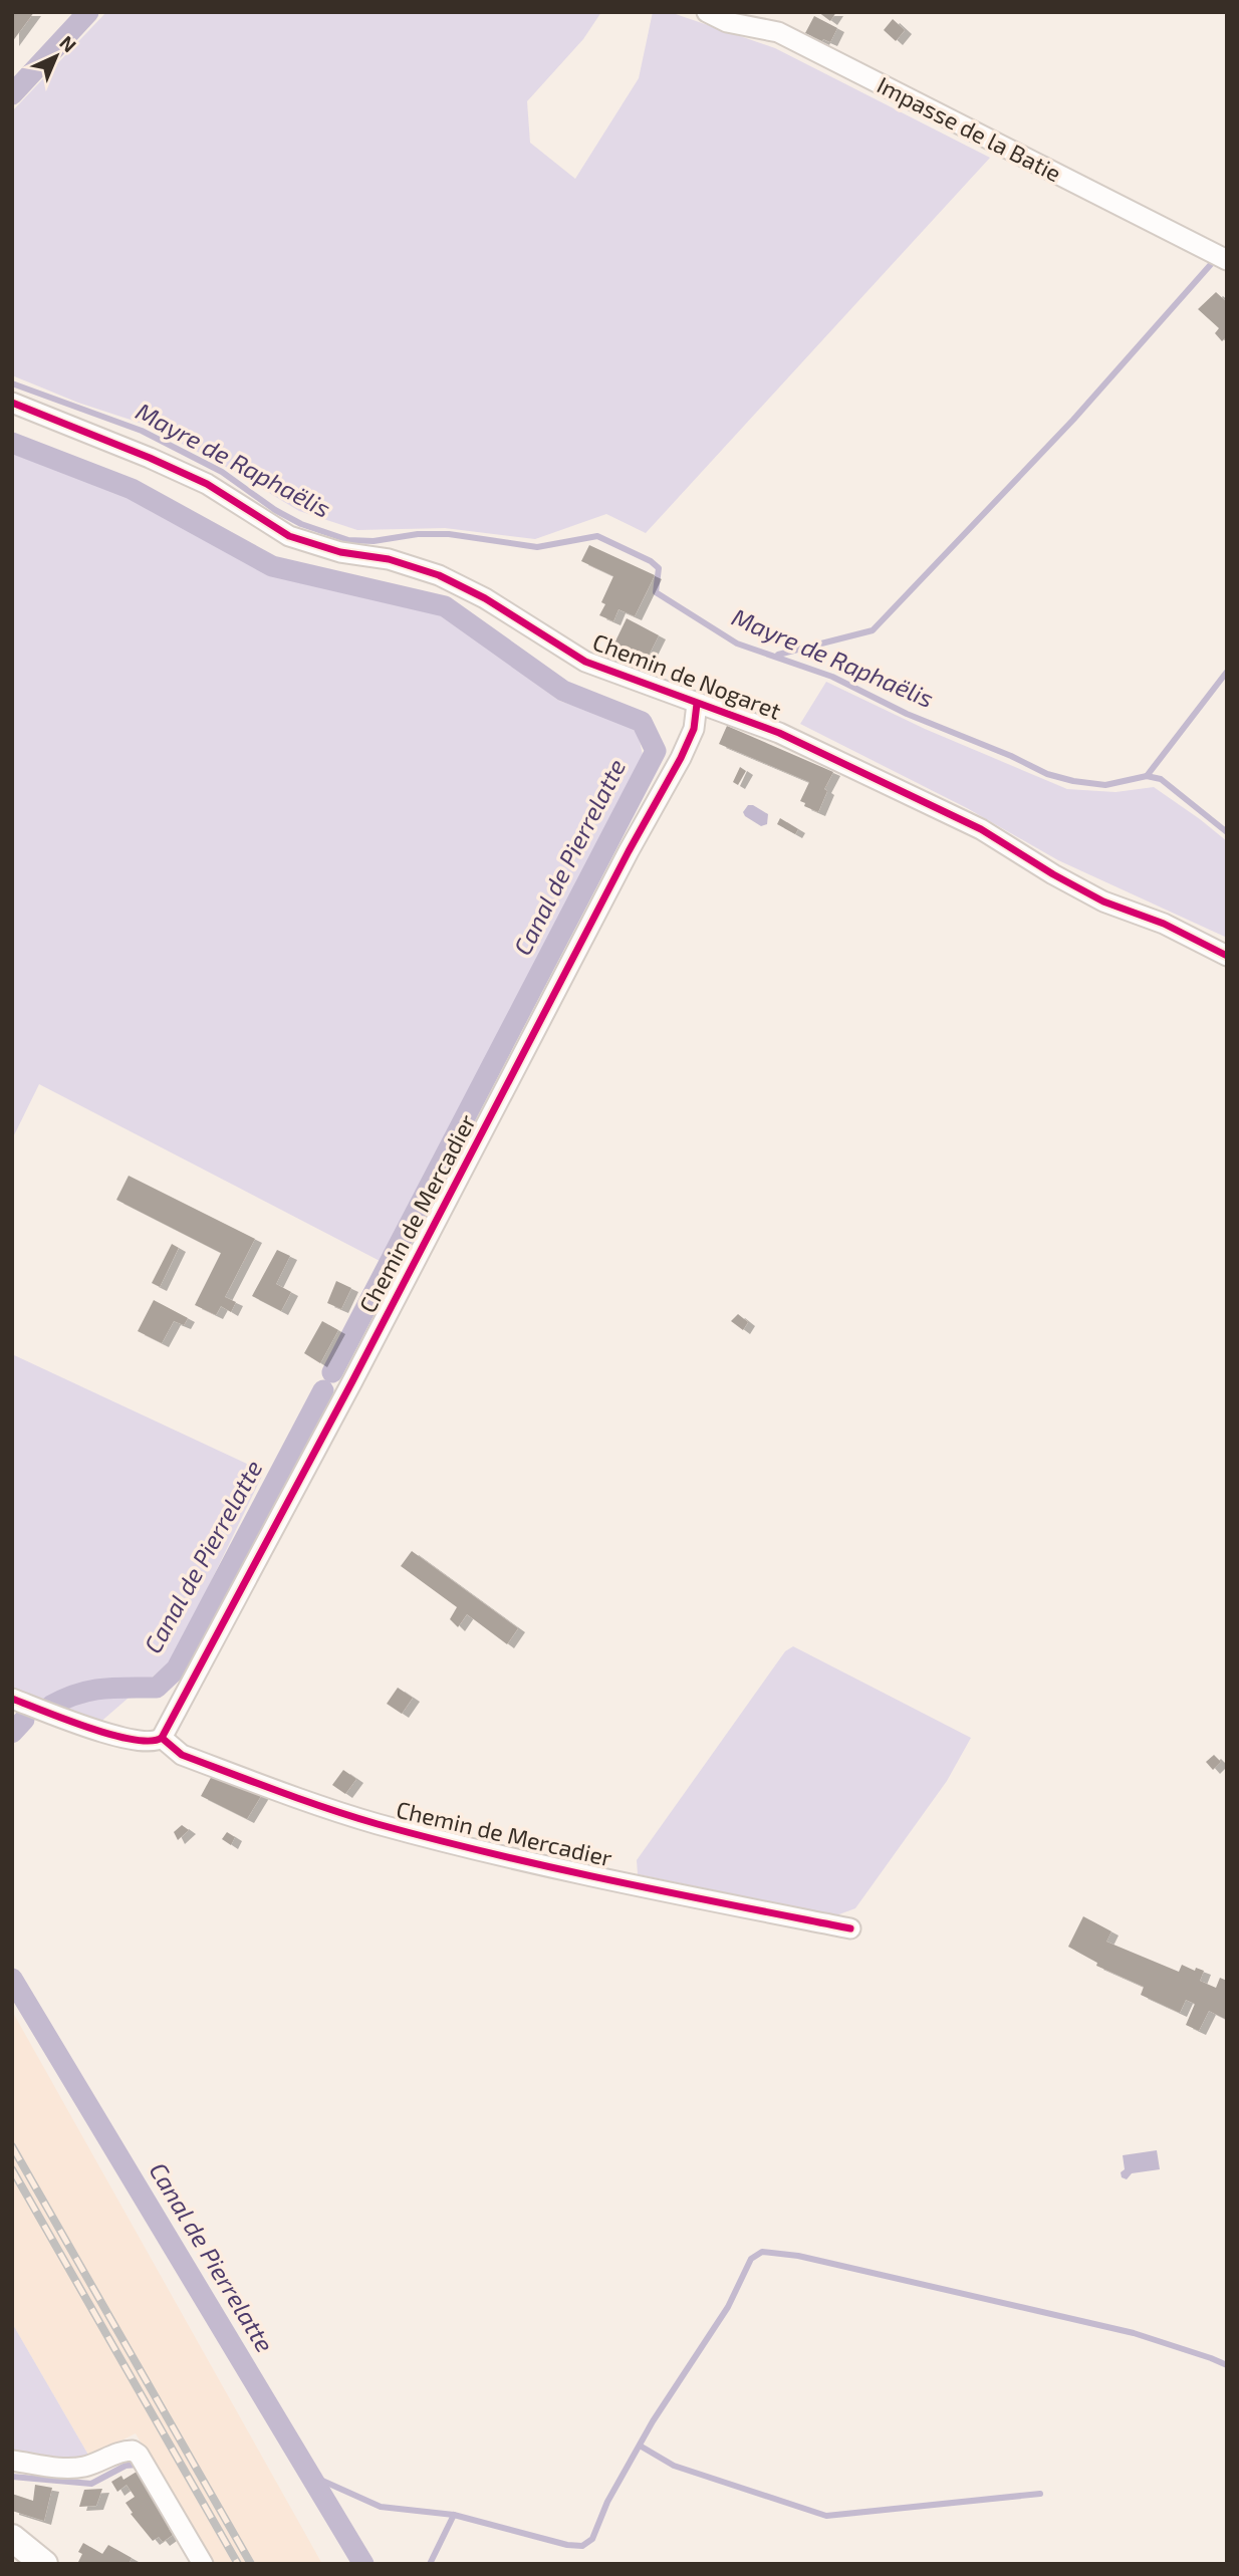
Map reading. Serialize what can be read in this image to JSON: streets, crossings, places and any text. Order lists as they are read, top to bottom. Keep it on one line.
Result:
{"streets":{"street":["Impasse de la Batie","Chemin de Nogaret","Chemin de Mercadier"]},"crossings":[["Chemin de Nogaret","Chemin de Mercadier"]],"water":["Mayre de Raphaëlis","Canal de Pierrelatte"],"north":"top right"}
